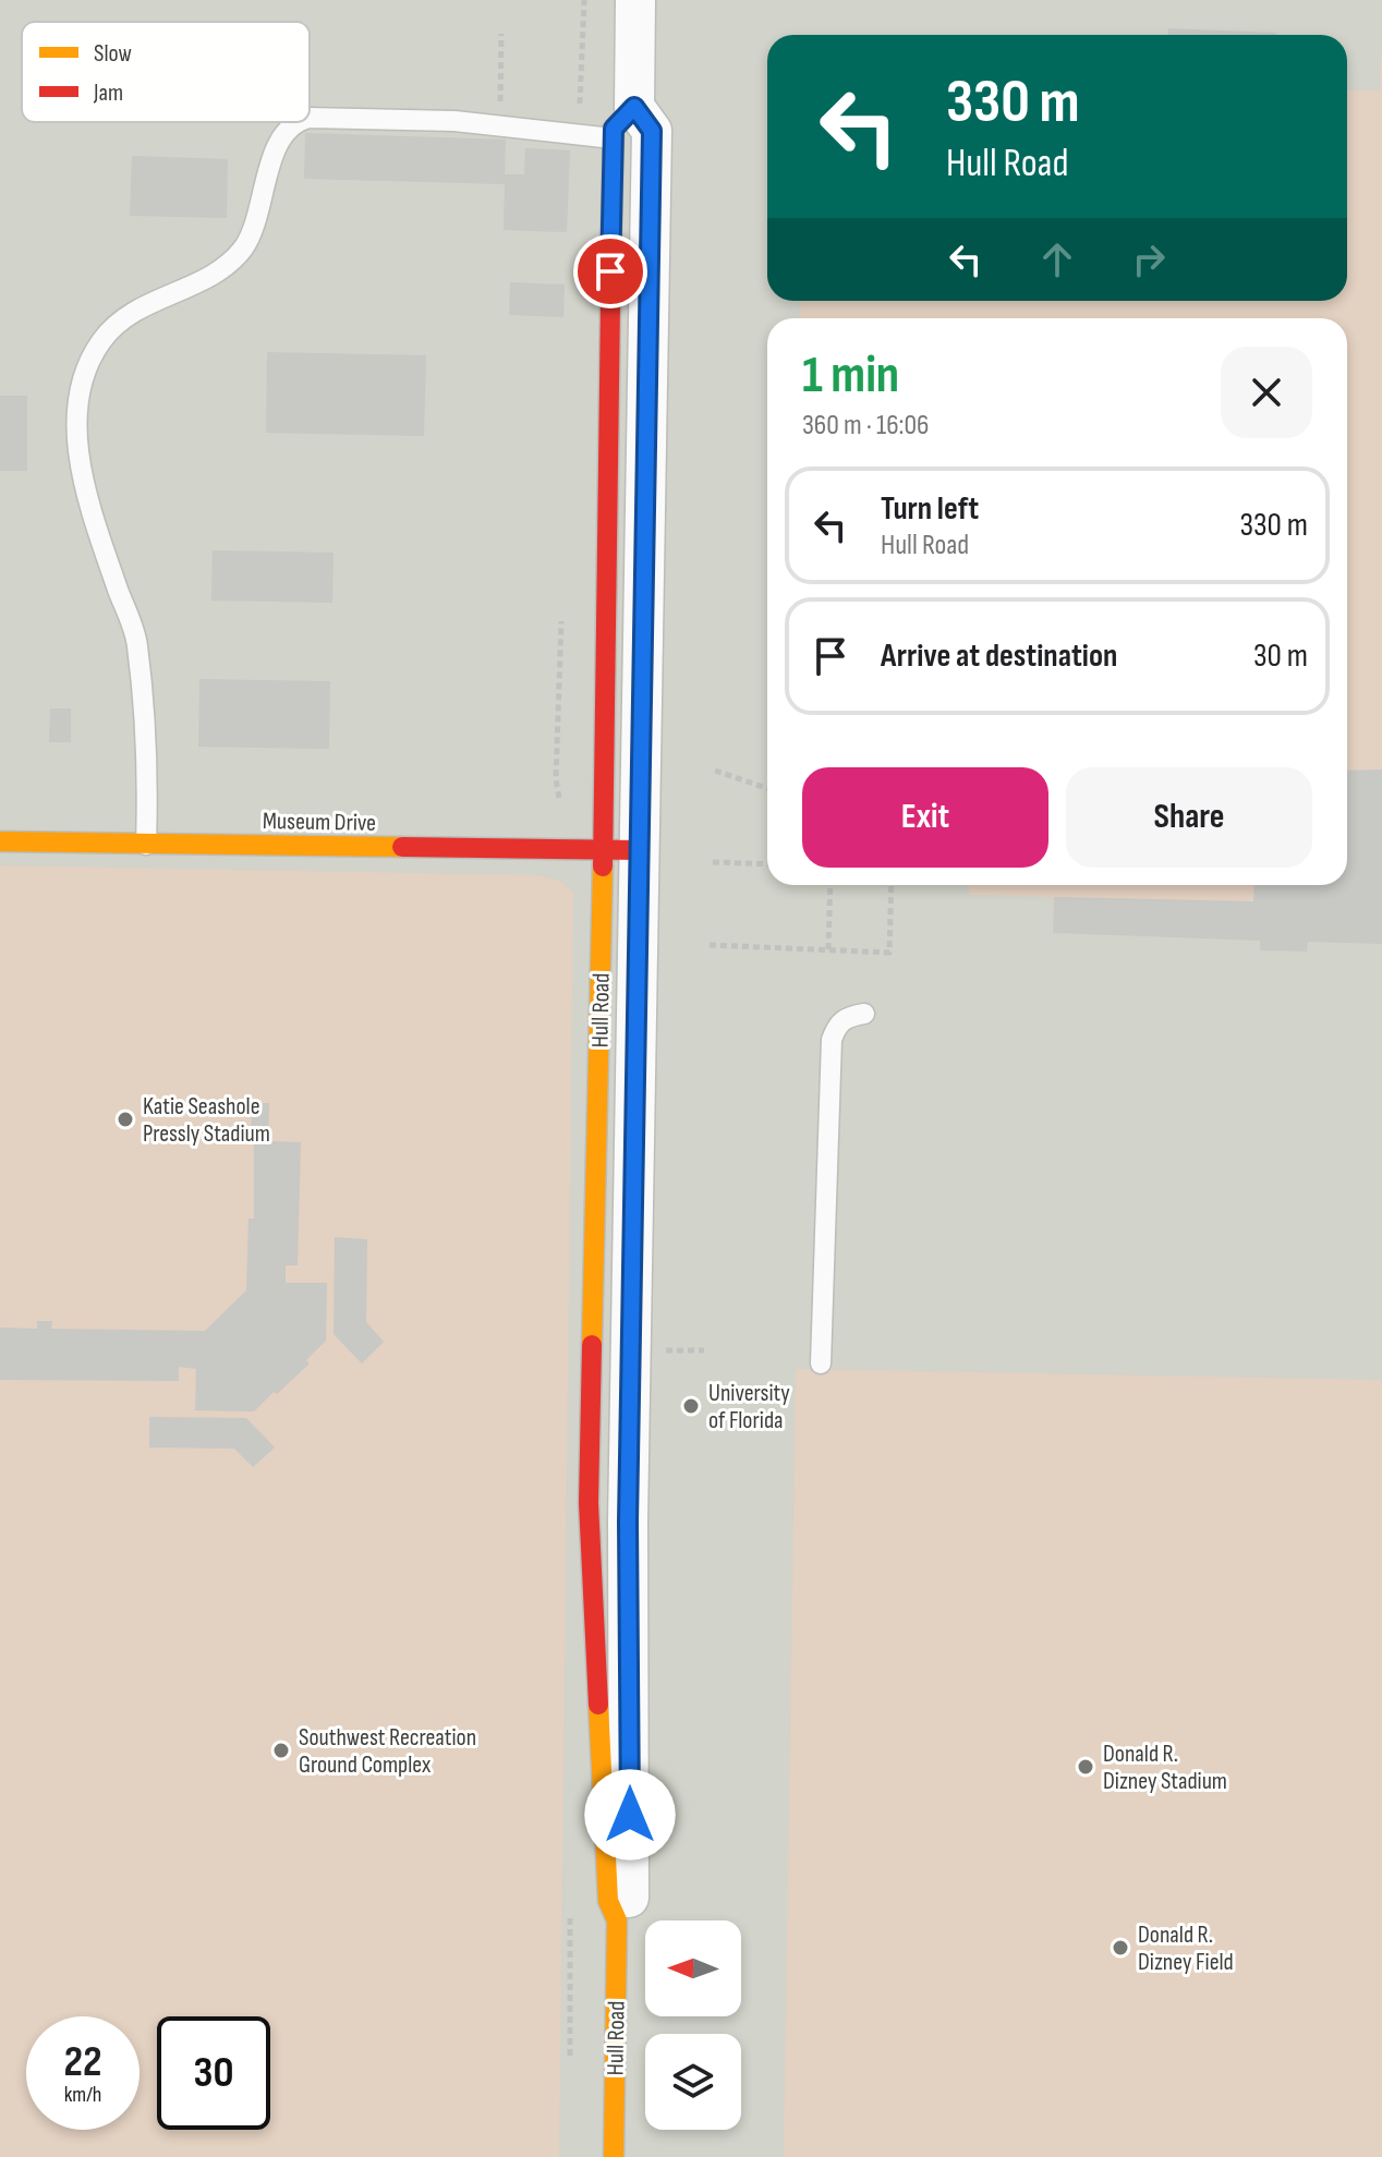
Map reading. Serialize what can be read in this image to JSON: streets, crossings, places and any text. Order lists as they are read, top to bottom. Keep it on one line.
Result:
{"streets":{"street":["Museum Drive","Hull Road"]},"crossings":[["Museum Drive","Hull Road"]],"places":["Katie Seashole Pressly Stadium","University of Florida","Southwest Recreation Ground Complex","Donald R. Dizney Stadium","Donald R. Dizney Field"],"legend":["Slow","Jam"],"north":"left","page":{"turn":["330 m","Hull Road"],"heading":["1 min","360 m · 16:06"],"list":[{"name":"Turn left","note":"Hull Road","value":"330 m"},{"name":"Arrive at destination","value":"30 m"}],"buttons":["Exit","Share"],"speed":"22 km/h","limit":"30"}}
